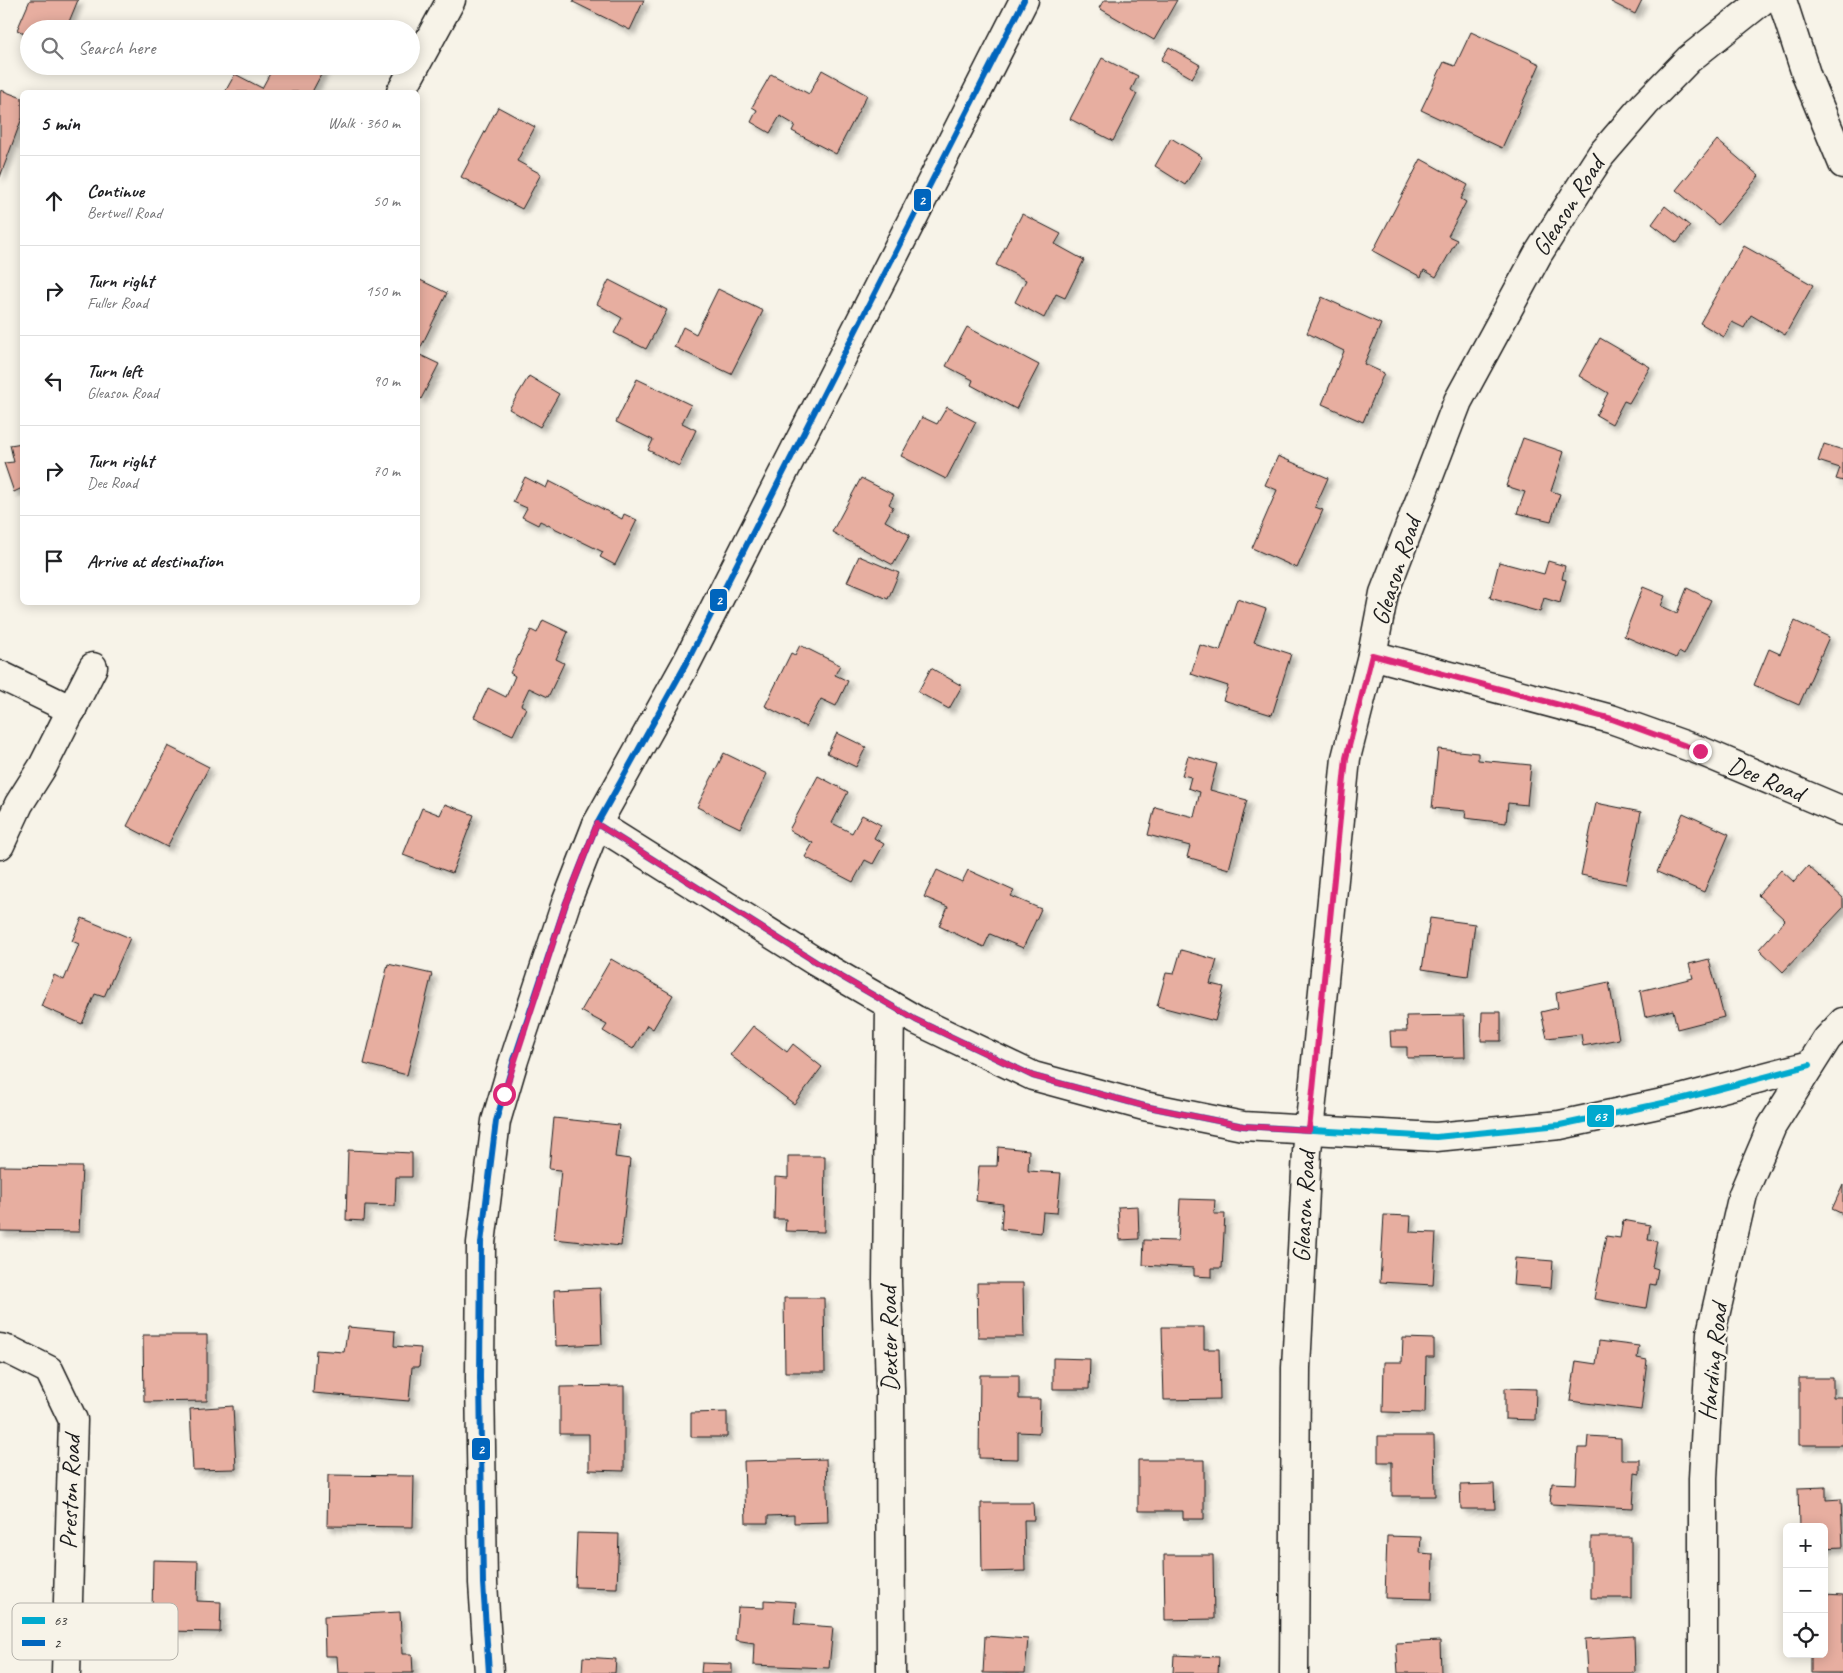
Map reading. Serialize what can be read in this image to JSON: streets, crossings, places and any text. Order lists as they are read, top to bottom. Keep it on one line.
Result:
{"streets":{"street":["Gleason Road","Dee Road","Dexter Road","Harding Road","Preston Road"]},"crossings":[["Gleason Road","Dee Road"]],"lines":["transit line 2","transit line 63"],"legend":["63","2"],"page":{"search":"Search here","heading":["5 min","Walk · 360 m"],"list":[["Continue","Bertwell Road","50 m"],["Turn right","Fuller Road","150 m"],["Turn left","Gleason Road","90 m"],["Turn right","Dee Road","70 m"],"Arrive at destination"],"map_buttons":["+","−"]}}
